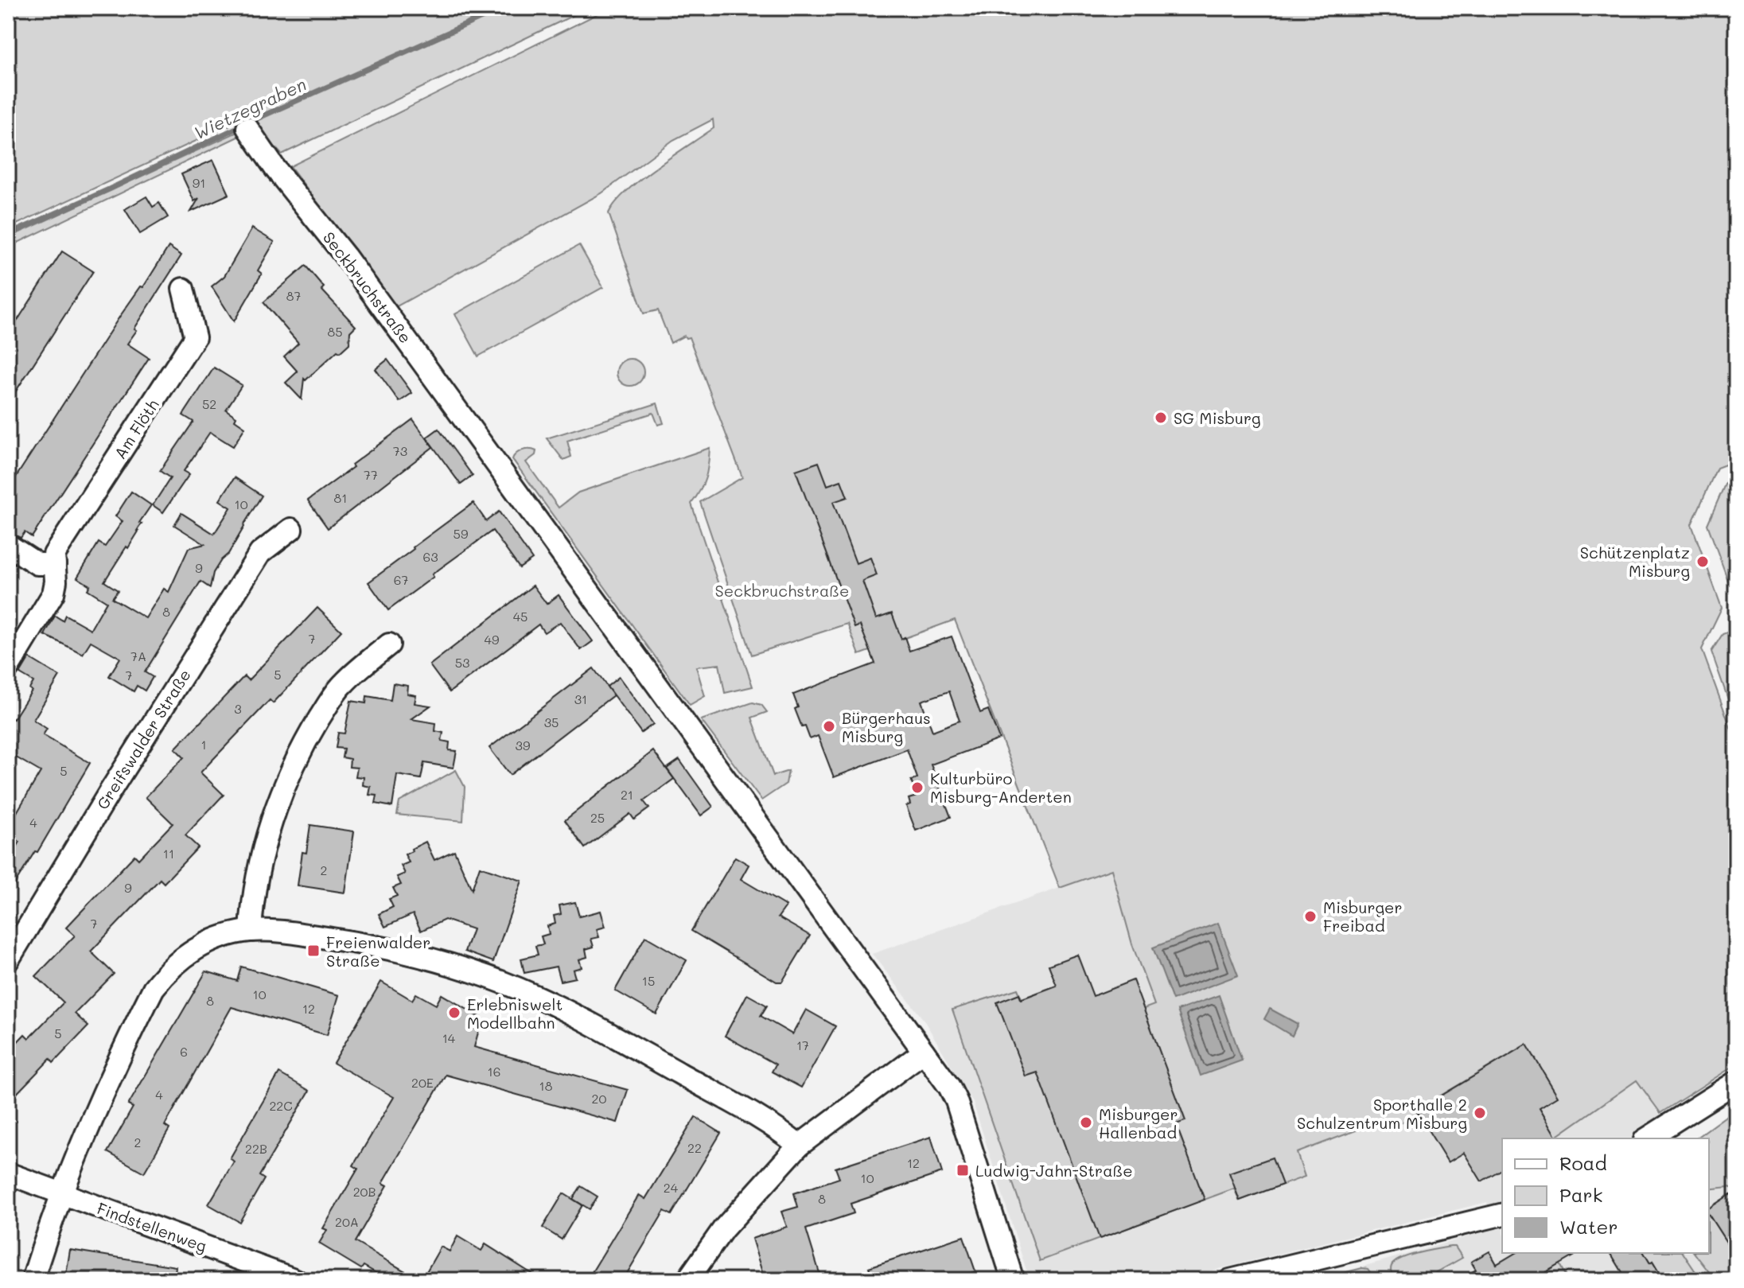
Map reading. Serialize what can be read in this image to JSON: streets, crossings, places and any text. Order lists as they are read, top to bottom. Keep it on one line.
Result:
{"streets":{"street":["Seckbruchstraße","Am Flöth","Greifswalder Straße","Findstellenweg"]},"water":["Wietzegraben"],"parks":["Seckbruchstraße"],"places":{"other":["SG Misburg","Schützenplatz Misburg","Bürgerhaus Misburg","Kulturbüro Misburg-Anderten","Misburger Freibad","Erlebniswelt Modellbahn","Sporthalle 2 Schulzentrum Misburg","Misburger Hallenbad"],"transit":["Freienwalder Straße","Ludwig-Jahn-Straße"]},"house_numbers":["91","87","85","52","73","77","81","10","59","63","9","67","8","45","7","49","7A","53","5","7","31","3","35","1","39","5","21","25","4","11","2","9","7","15","10","8","12","5","14","17","6","16","20E","18","4","20","22C","2","22","22B","12","10","24","20B","8","20A"],"legend":["Road","Park","Water"]}
